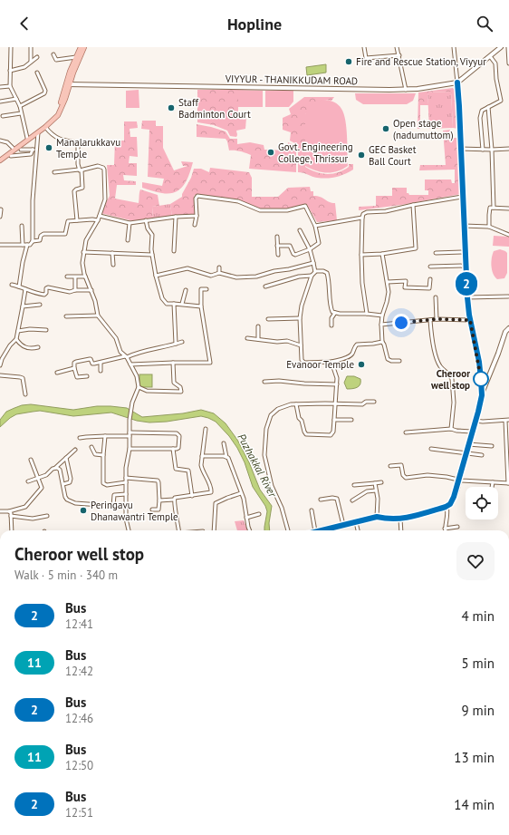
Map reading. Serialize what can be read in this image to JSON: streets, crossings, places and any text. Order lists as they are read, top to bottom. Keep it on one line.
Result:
{"streets":{"main road":["VIYYUR - THANIKKUDAM ROAD"]},"water":["Puzhakkal River"],"places":["Fire and Rescue Station, Viyyur","Staff Badminton Court","Open stage (nadumuttom)","Manalarukkavu Temple","Govt. Engineering College, Thrissur","GEC Basket Ball Court","Evanoor Temple","Cheroor well stop","Peringavu Dhanawantri Temple"],"lines":["bus line 2"],"page":{"header":"Hopline","on_map":"2","heading":["Cheroor well stop","Walk · 5 min · 340 m"],"list":[{"mark":"2","name":"Bus","note":"12:41","value":"4 min"},{"mark":"11","name":"Bus","note":"12:42","value":"5 min"},{"mark":"2","name":"Bus","note":"12:46","value":"9 min"},{"mark":"11","name":"Bus","note":"12:50","value":"13 min"},{"mark":"2","name":"Bus","note":"12:51","value":"14 min"}]}}
